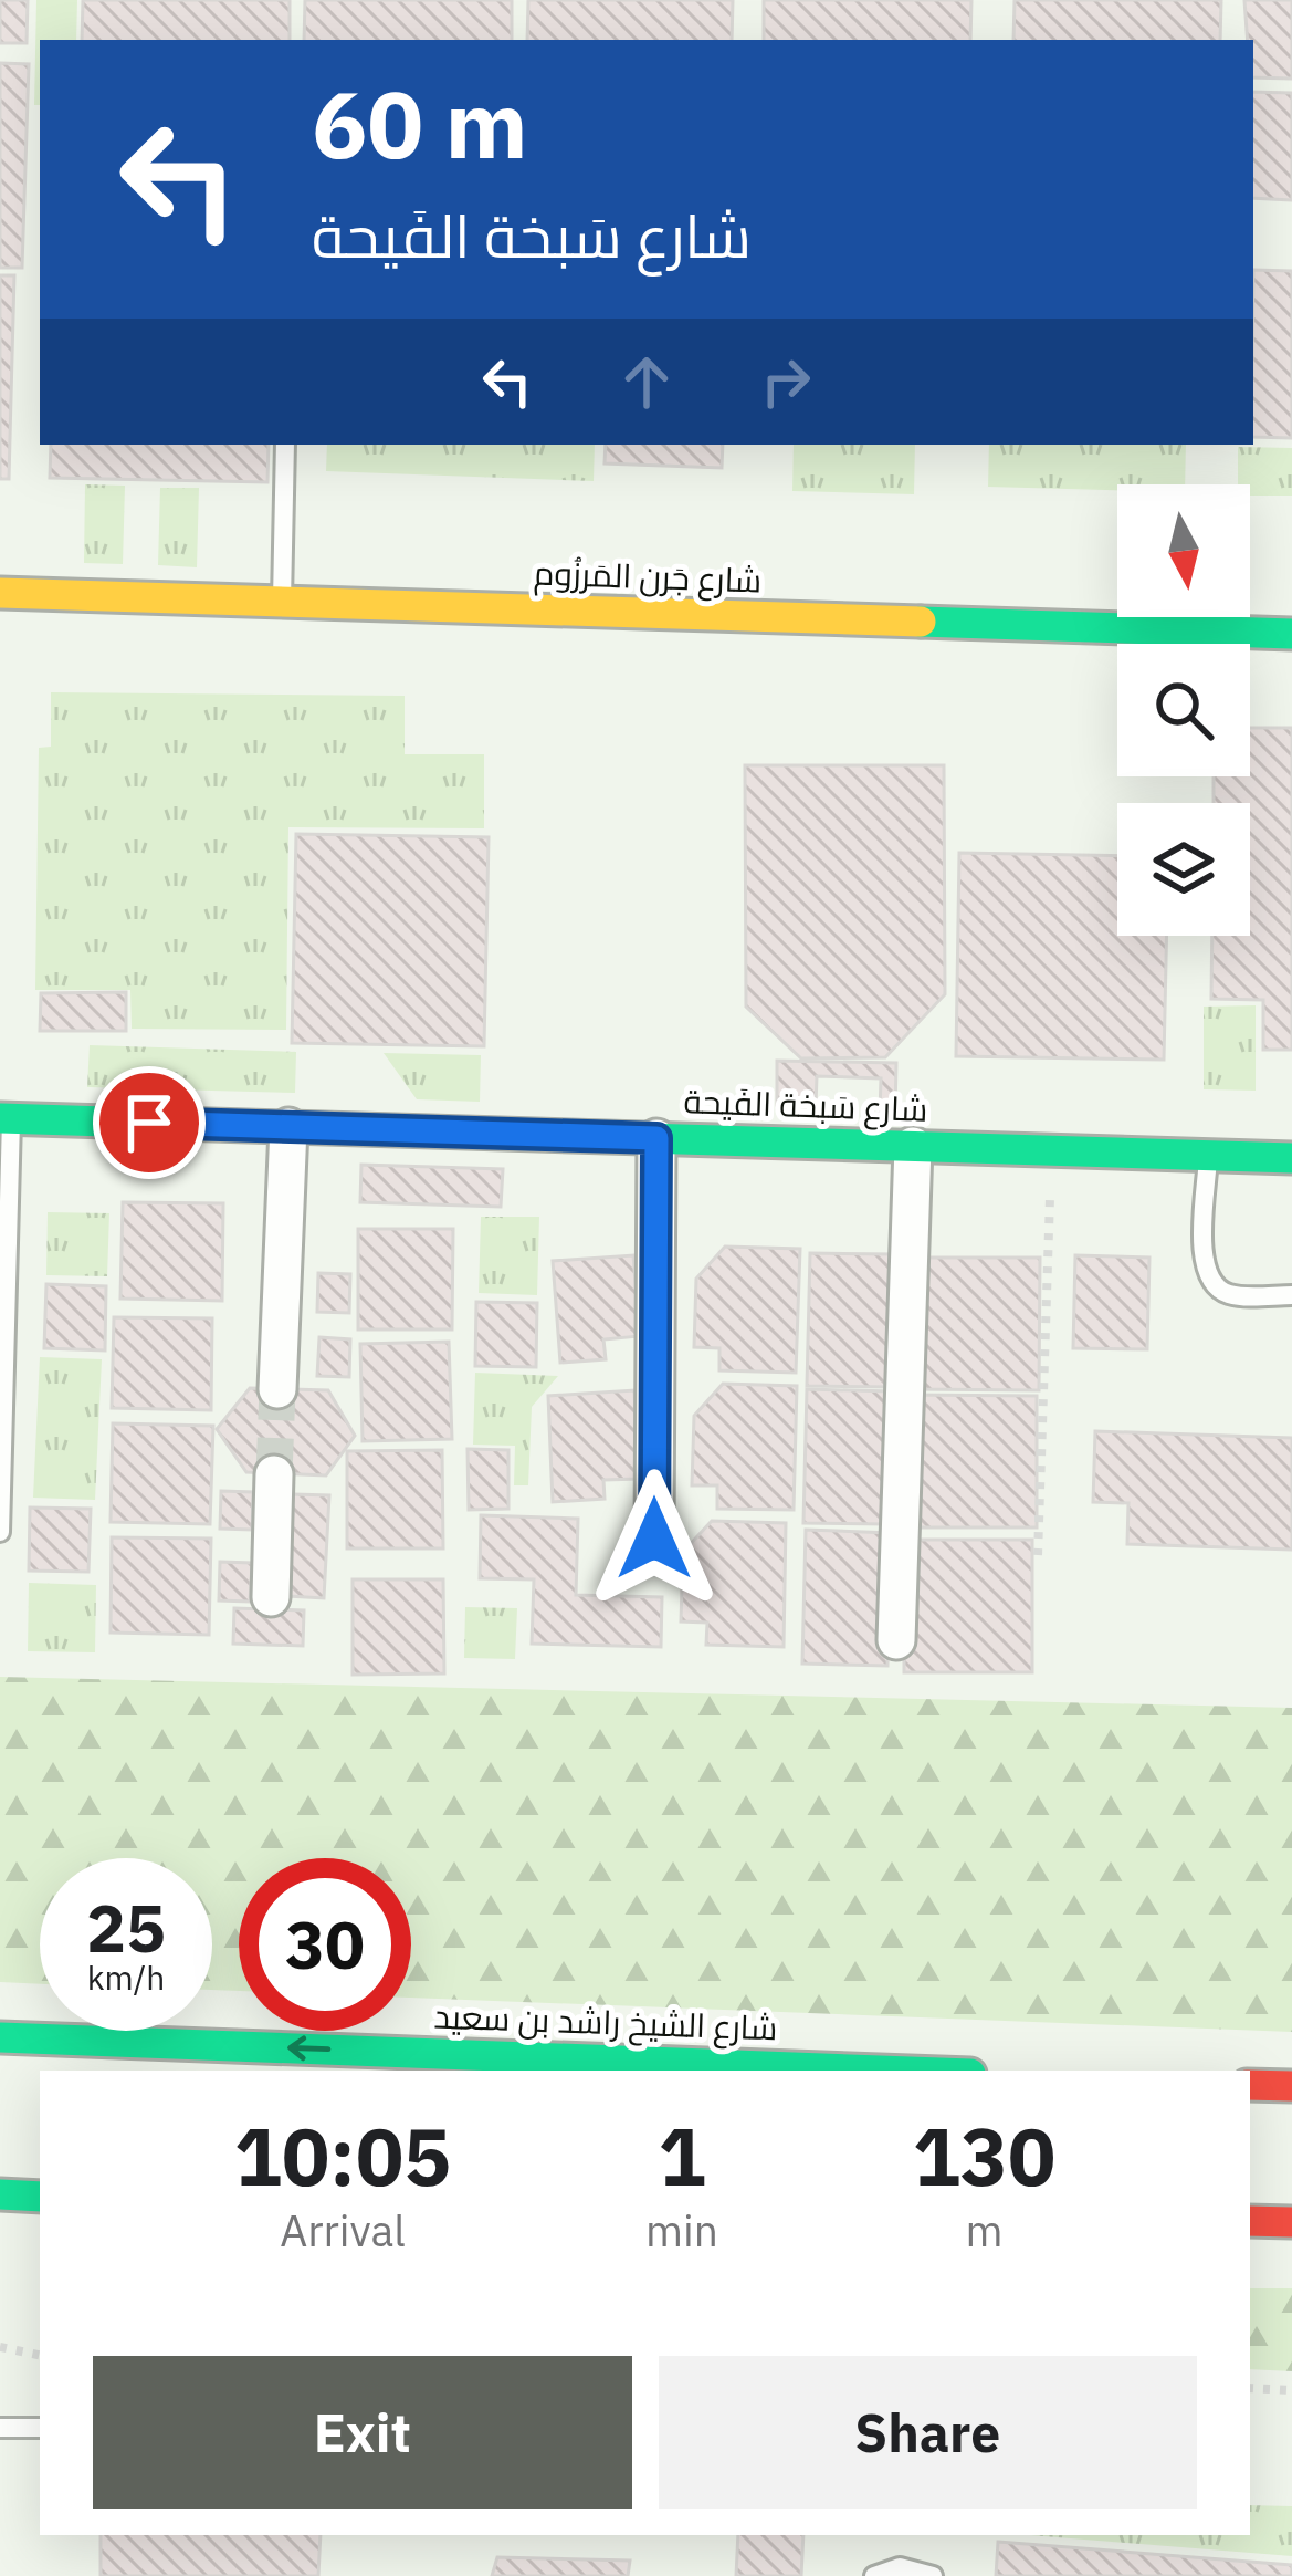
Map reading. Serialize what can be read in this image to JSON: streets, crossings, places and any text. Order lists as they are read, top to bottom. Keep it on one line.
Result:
{"streets":{"street":["شارع جَرن المَرزُوم","شارع سَبخة الفَيحة","شارع الشيخ راشد بن سعيد"]},"one_way":["شارع الشيخ راشد بن سعيد"],"north":"bottom","page":{"turn":["60 m","شارع سَبخة الفَيحة"],"speed":"25 km/h","limit":"30","eta":["10:05","Arrival","1","min","130","m"],"buttons":["Exit","Share"]}}
